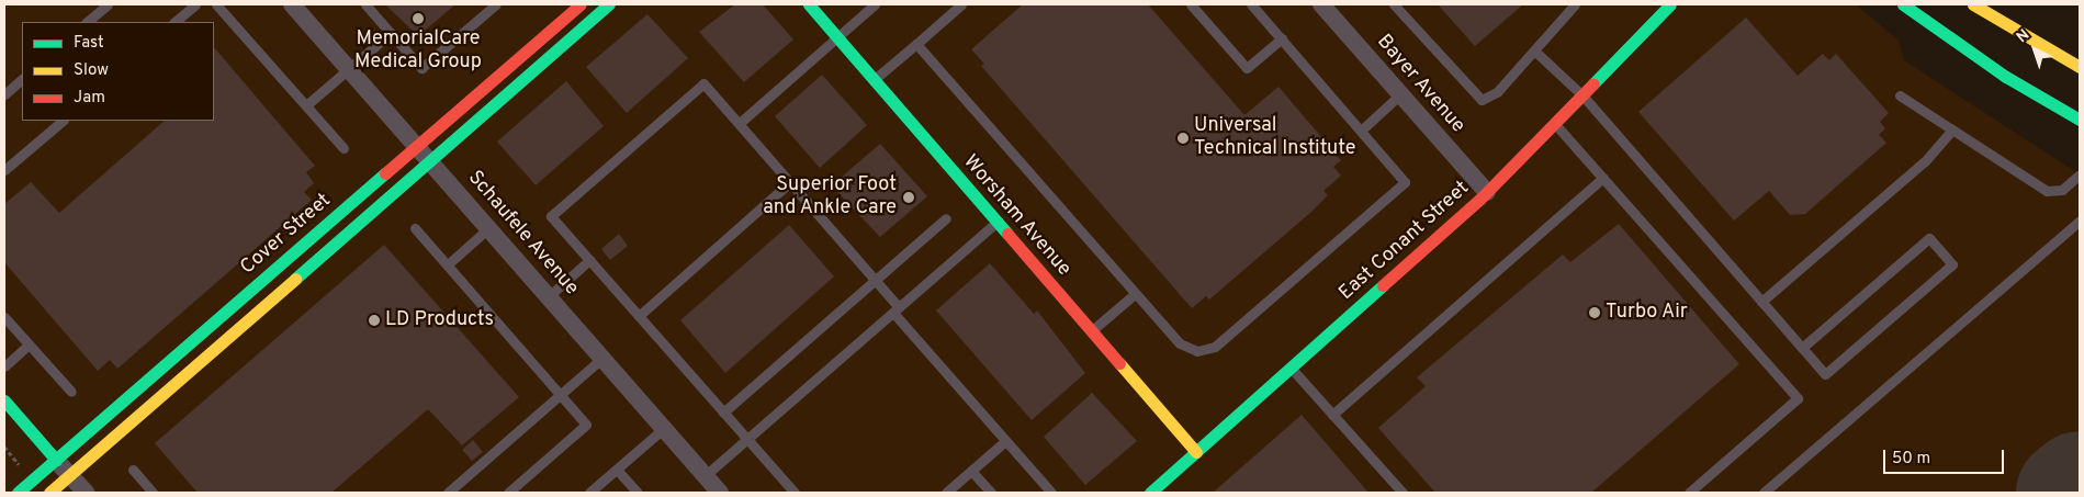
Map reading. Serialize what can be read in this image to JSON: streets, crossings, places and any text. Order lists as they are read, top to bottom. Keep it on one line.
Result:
{"streets":{"street":["Bayer Avenue","Worsham Avenue","Schaufele Avenue","Cover Street","East Conant Street"]},"crossings":[["Bayer Avenue","East Conant Street"],["Worsham Avenue","East Conant Street"],["Schaufele Avenue","Cover Street"]],"places":["MemorialCare Medical Group","Universal Technical Institute","Superior Foot and Ankle Care","Turbo Air","LD Products"],"legend":["Fast","Slow","Jam"],"scale_bar":"50 m","north":"top left"}
